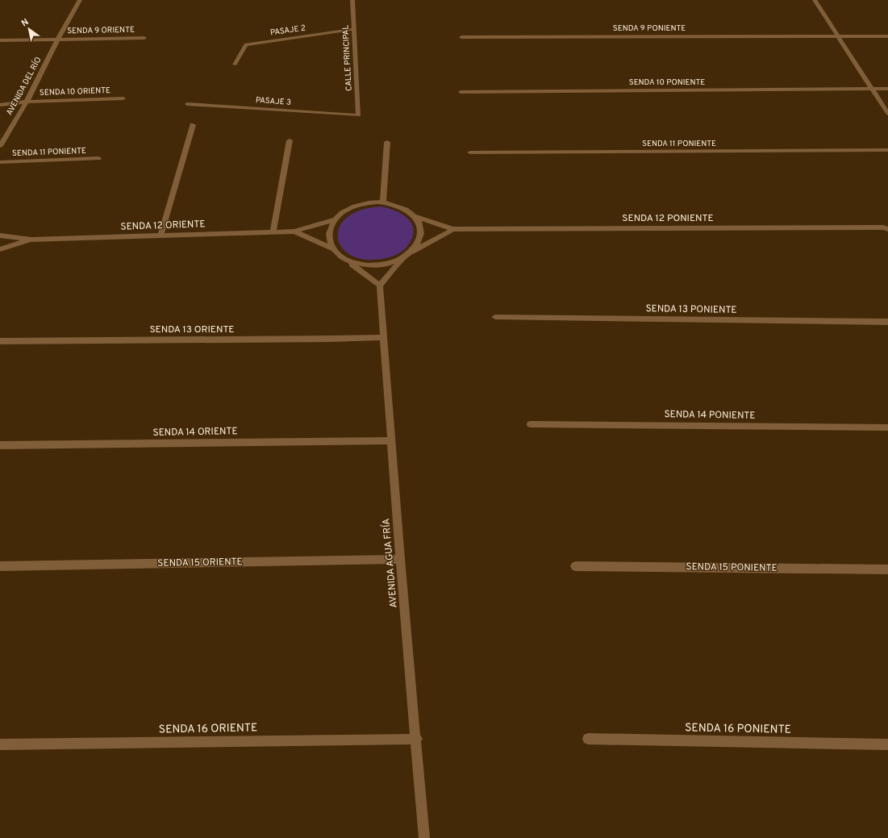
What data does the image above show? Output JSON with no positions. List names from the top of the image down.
{
  "streets": {
    "street": [
      "SENDA 9 PONIENTE",
      "SENDA 9 ORIENTE",
      "PASAJE 2",
      "CALLE PRINCIPAL",
      "SENDA 10 PONIENTE",
      "AVENIDA DEL RÍO",
      "SENDA 10 ORIENTE",
      "PASAJE 3",
      "SENDA 11 PONIENTE",
      "SENDA 12 PONIENTE",
      "SENDA 12 ORIENTE",
      "SENDA 13 PONIENTE",
      "SENDA 13 ORIENTE",
      "SENDA 14 PONIENTE",
      "SENDA 14 ORIENTE",
      "SENDA 15 ORIENTE",
      "AVENIDA AGUA FRÍA",
      "SENDA 15 PONIENTE",
      "SENDA 16 ORIENTE",
      "SENDA 16 PONIENTE"
    ]
  },
  "crossings": [
    ["SENDA 9 ORIENTE", "AVENIDA DEL RÍO"],
    ["PASAJE 2", "CALLE PRINCIPAL"],
    ["CALLE PRINCIPAL", "PASAJE 3"],
    ["AVENIDA DEL RÍO", "SENDA 10 ORIENTE"],
    ["SENDA 12 PONIENTE", "SENDA 12 ORIENTE"],
    ["SENDA 13 ORIENTE", "AVENIDA AGUA FRÍA"],
    ["SENDA 14 ORIENTE", "AVENIDA AGUA FRÍA"],
    ["SENDA 15 ORIENTE", "AVENIDA AGUA FRÍA"],
    ["AVENIDA AGUA FRÍA", "SENDA 16 ORIENTE"]
  ],
  "north": "top left"
}
